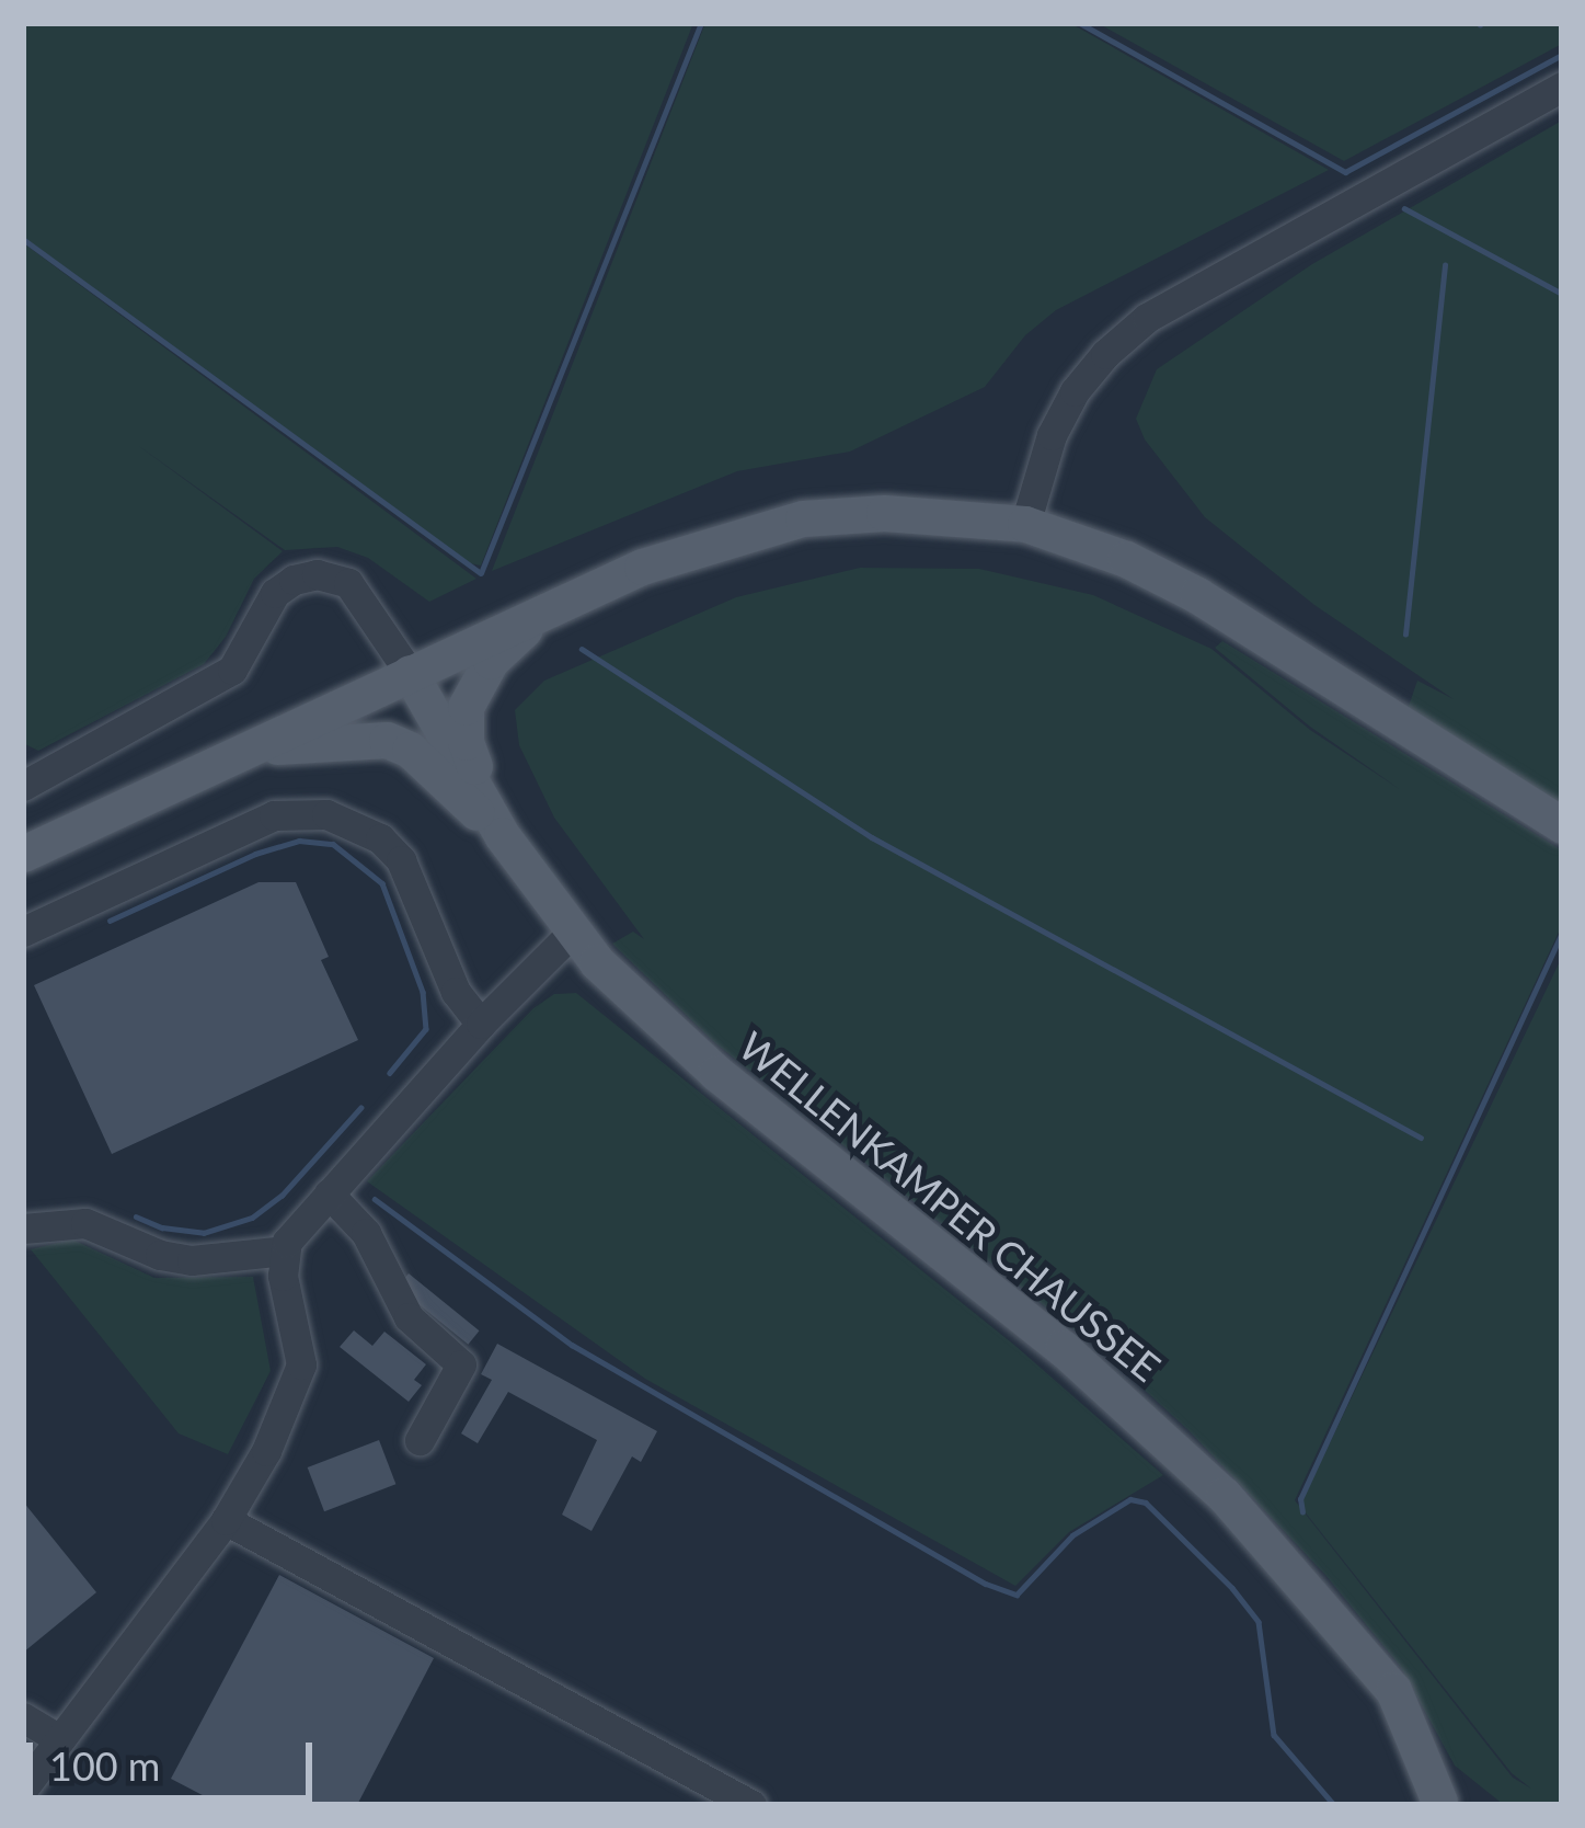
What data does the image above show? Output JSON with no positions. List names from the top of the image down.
{
  "streets": {
    "main road": ["WELLENKAMPER CHAUSSEE"]
  },
  "scale_bar": "100 m"
}
